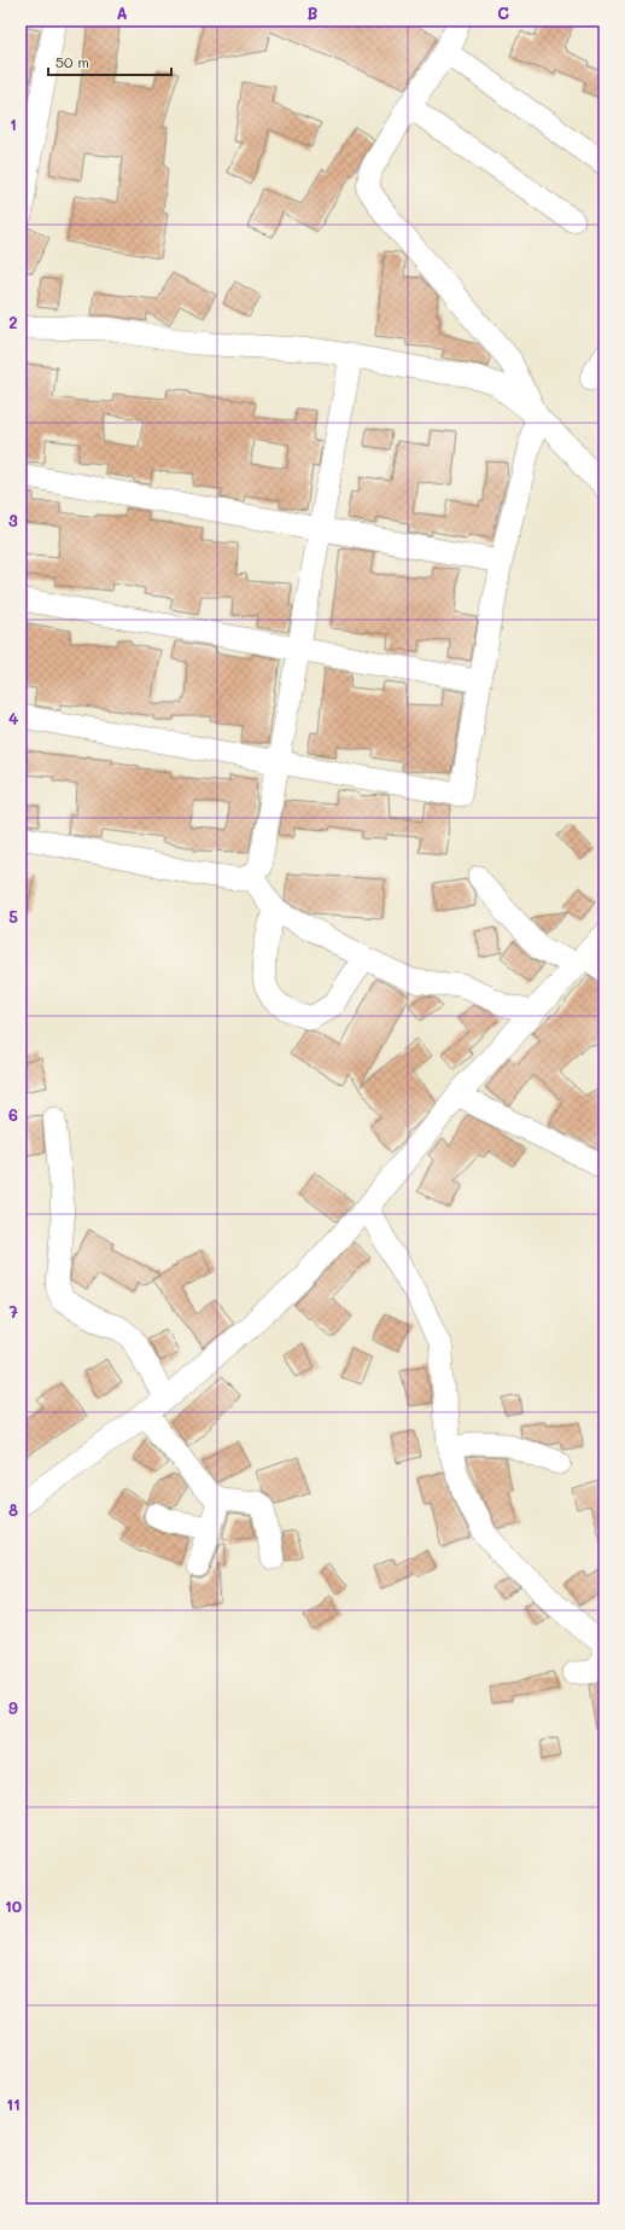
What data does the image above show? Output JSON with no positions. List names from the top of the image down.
{
  "scale_bar": "50 m",
  "grid": {
    "columns": ["A", "B", "C"],
    "rows": [
      "1",
      "2",
      "3",
      "4",
      "5",
      "6",
      "7",
      "8",
      "9",
      "10",
      "11"
    ]
  }
}
